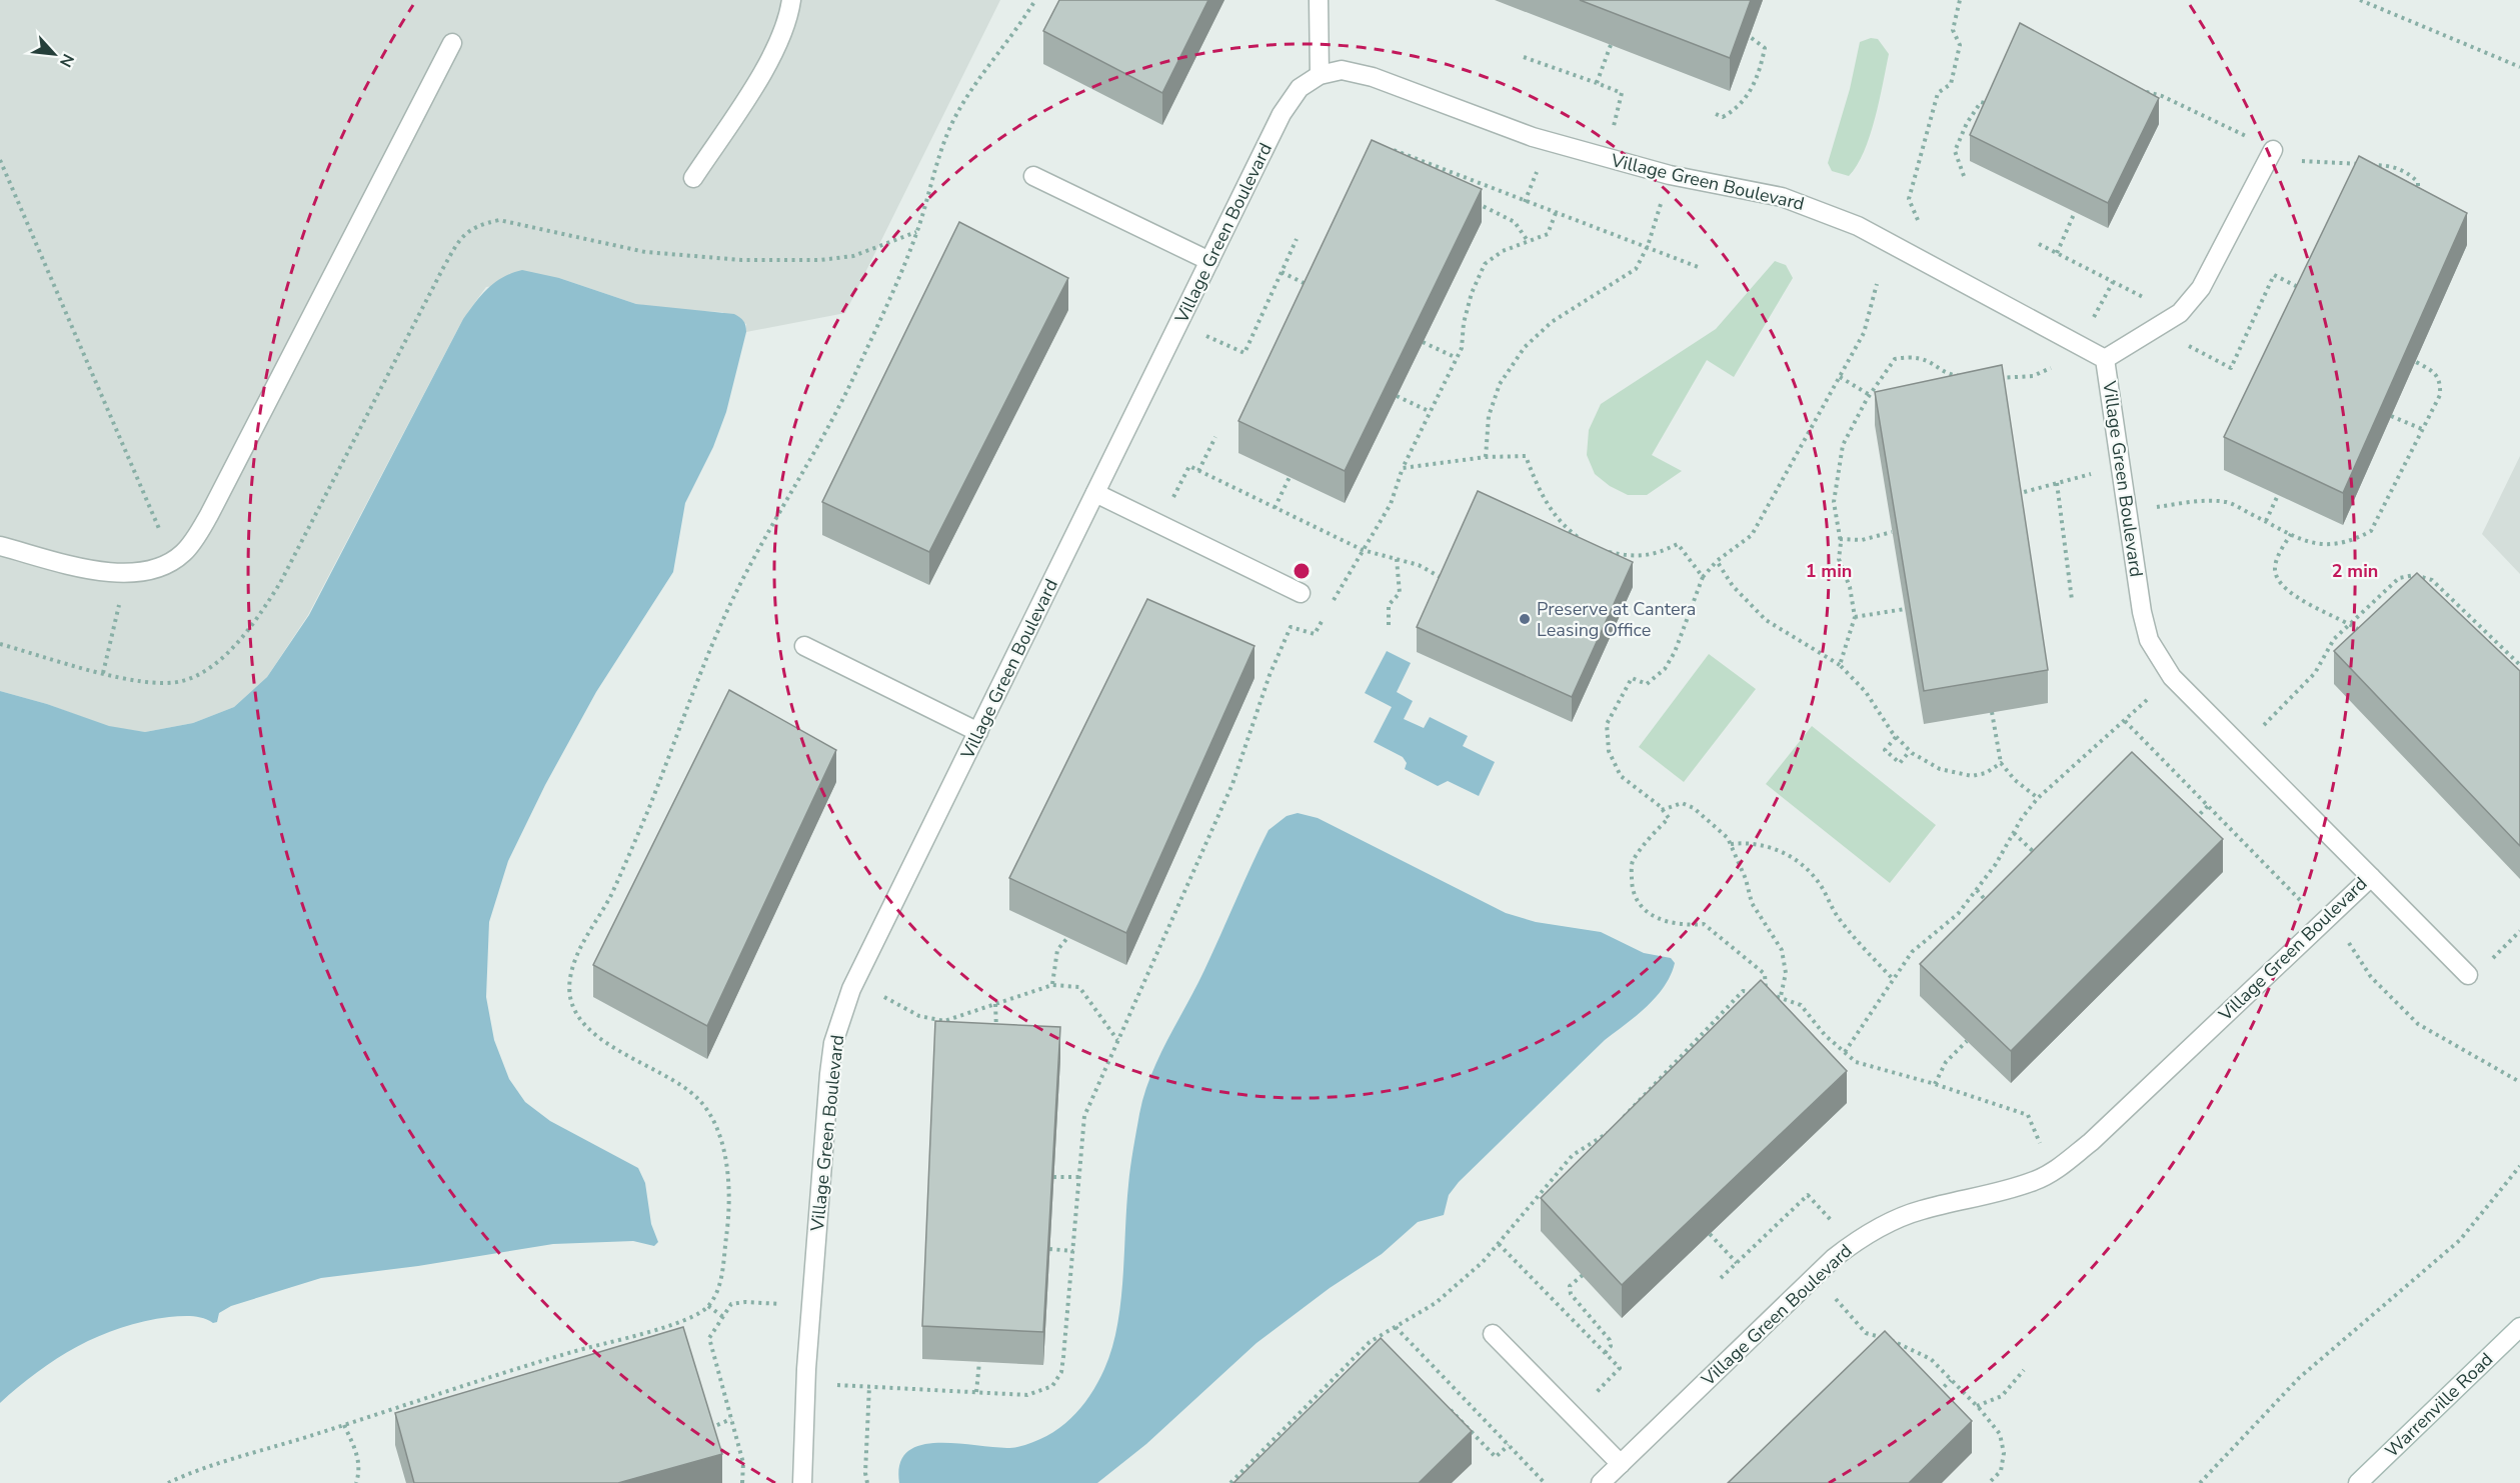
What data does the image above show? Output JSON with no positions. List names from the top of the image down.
{
  "streets": {
    "street": ["Village Green Boulevard", "Warrenville Road"]
  },
  "places": ["Preserve at Cantera Leasing Office"],
  "north": "bottom right",
  "rings": ["1 min", "2 min"]
}
